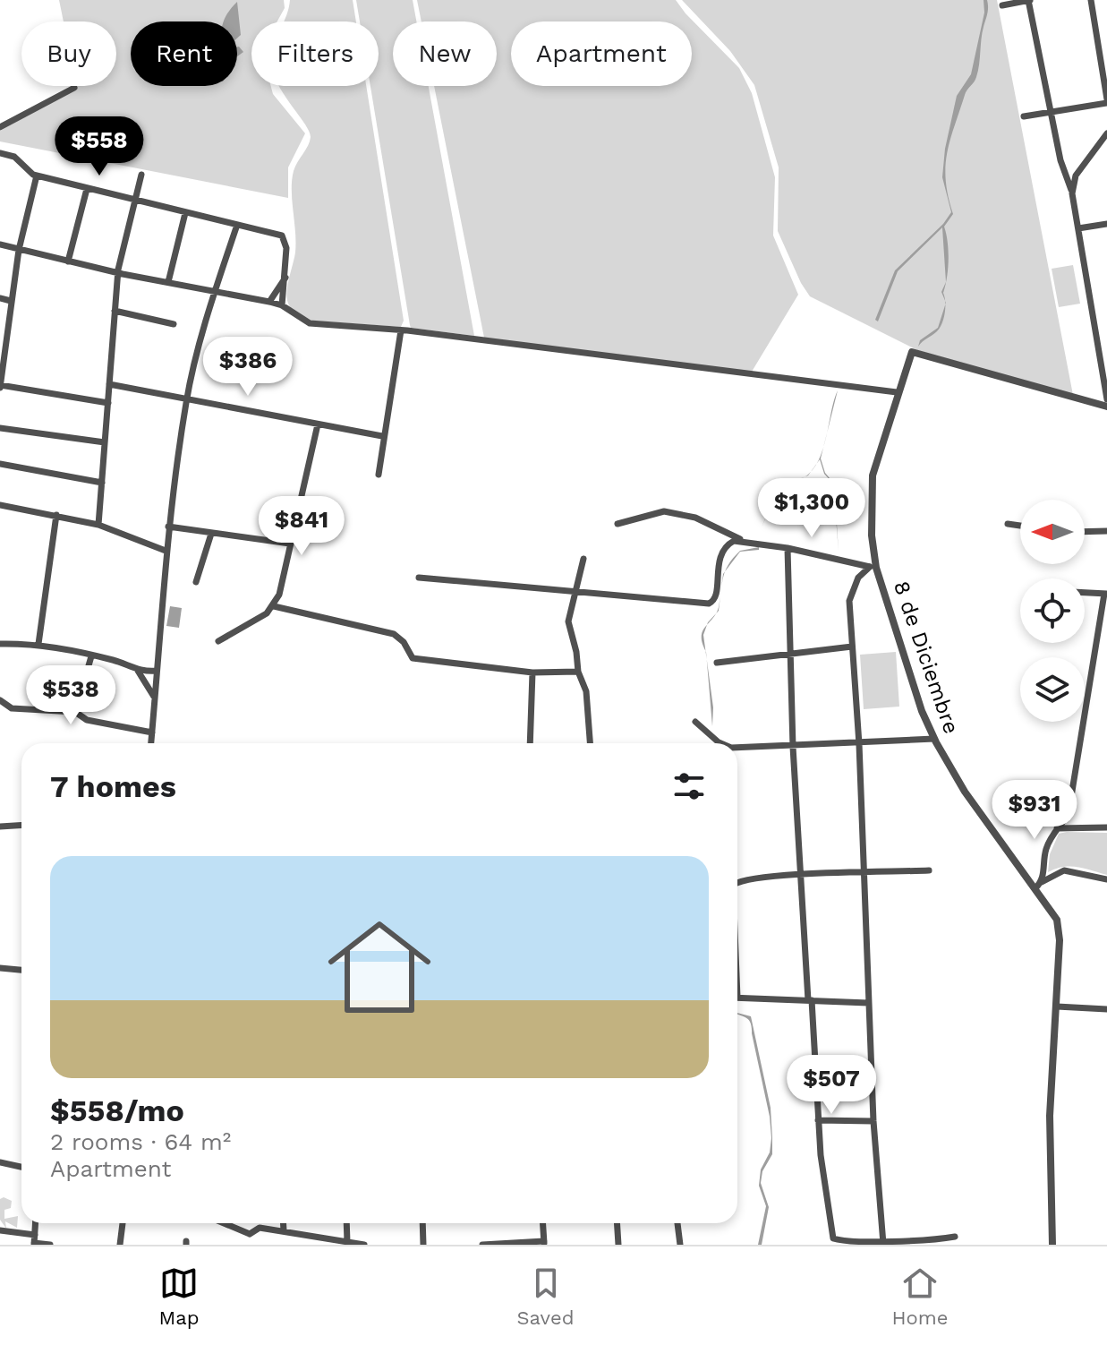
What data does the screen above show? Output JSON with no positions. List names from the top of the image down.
{
  "streets": {
    "street": ["8 de Diciembre"]
  },
  "north": "left",
  "page": {
    "chip": [
      "Buy",
      "Rent",
      "Filters",
      "New",
      "Apartment"
    ],
    "price": [
      "$558",
      "$386",
      "$1,300",
      "$841",
      "$538",
      "$931",
      "$507"
    ],
    "heading": "7 homes",
    "list": [
      {
        "name": "$558/mo",
        "note": "2 rooms · 64 m² · Apartment"
      }
    ],
    "tabs": ["Map", "Saved", "Home"]
  }
}
